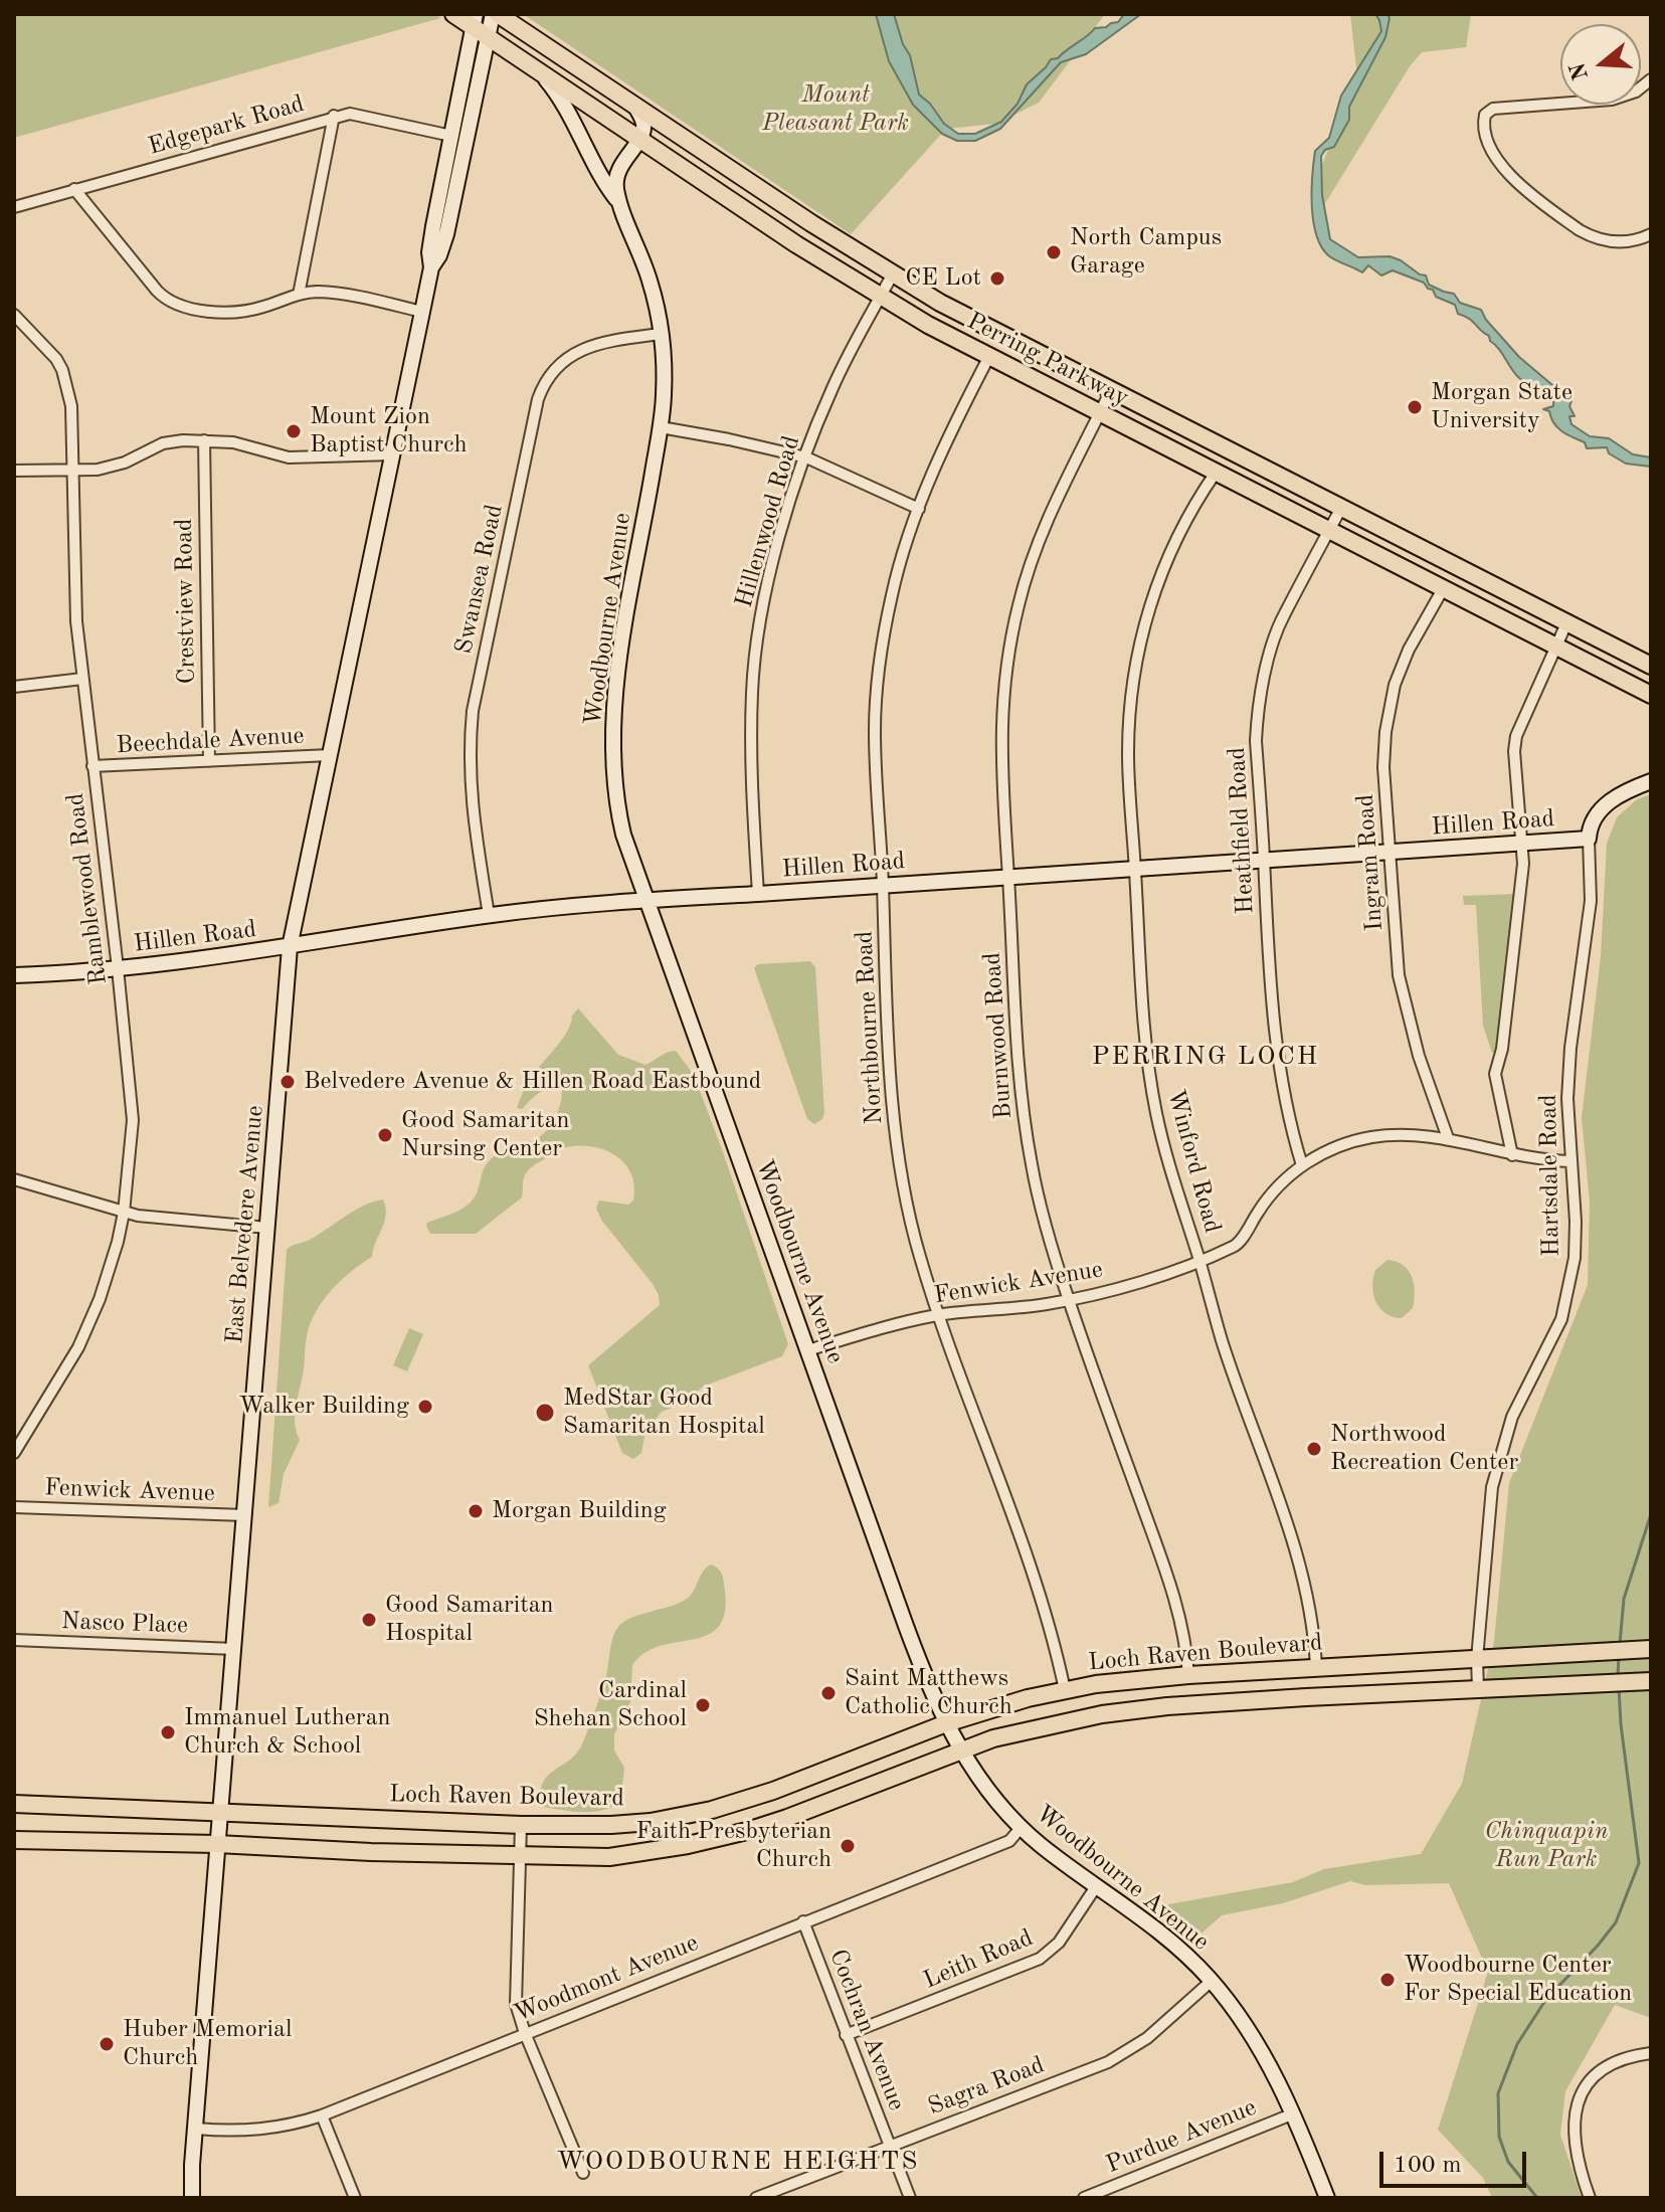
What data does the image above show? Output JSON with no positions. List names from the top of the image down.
{
  "streets": {
    "main road": ["Perring Parkway", "Loch Raven Boulevard"],
    "street": [
      "Edgepark Road",
      "Hillenwood Road",
      "Swansea Road",
      "Crestview Road",
      "Woodbourne Avenue",
      "Beechdale Avenue",
      "Hillen Road",
      "Heathfield Road",
      "Ingram Road",
      "Ramblewood Road",
      "Northbourne Road",
      "Burnwood Road",
      "Winford Road",
      "Hartsdale Road",
      "East Belvedere Avenue",
      "Fenwick Avenue",
      "Nasco Place",
      "Leith Road",
      "Woodmont Avenue",
      "Cochran Avenue",
      "Sagra Road",
      "Purdue Avenue"
    ]
  },
  "crossings": [
    ["Edgepark Road", "East Belvedere Avenue"],
    ["Perring Parkway", "Hillenwood Road"],
    ["Perring Parkway", "Woodbourne Avenue"],
    ["Perring Parkway", "Heathfield Road"],
    ["Perring Parkway", "Ingram Road"],
    ["Perring Parkway", "Northbourne Road"],
    ["Perring Parkway", "Burnwood Road"],
    ["Perring Parkway", "Winford Road"],
    ["Perring Parkway", "Hartsdale Road"],
    ["Perring Parkway", "East Belvedere Avenue"],
    ["Hillenwood Road", "Hillen Road"],
    ["Swansea Road", "Woodbourne Avenue"],
    ["Swansea Road", "Hillen Road"],
    ["Crestview Road", "Beechdale Avenue"],
    ["Woodbourne Avenue", "Hillen Road"],
    ["Woodbourne Avenue", "Fenwick Avenue"],
    ["Woodbourne Avenue", "Loch Raven Boulevard"],
    ["Woodbourne Avenue", "Leith Road"],
    ["Woodbourne Avenue", "Woodmont Avenue"],
    ["Woodbourne Avenue", "Sagra Road"],
    ["Woodbourne Avenue", "Purdue Avenue"],
    ["Beechdale Avenue", "Ramblewood Road"],
    ["Beechdale Avenue", "East Belvedere Avenue"],
    ["Hillen Road", "Heathfield Road"],
    ["Hillen Road", "Ingram Road"],
    ["Hillen Road", "Ramblewood Road"],
    ["Hillen Road", "Northbourne Road"],
    ["Hillen Road", "Burnwood Road"],
    ["Hillen Road", "Winford Road"],
    ["Hillen Road", "Hartsdale Road"],
    ["Hillen Road", "East Belvedere Avenue"],
    ["Heathfield Road", "Fenwick Avenue"],
    ["Ingram Road", "Fenwick Avenue"],
    ["Northbourne Road", "Fenwick Avenue"],
    ["Northbourne Road", "Loch Raven Boulevard"],
    ["Burnwood Road", "Fenwick Avenue"],
    ["Burnwood Road", "Loch Raven Boulevard"],
    ["Winford Road", "Fenwick Avenue"],
    ["Winford Road", "Loch Raven Boulevard"],
    ["Hartsdale Road", "Fenwick Avenue"],
    ["Hartsdale Road", "Loch Raven Boulevard"],
    ["East Belvedere Avenue", "Fenwick Avenue"],
    ["East Belvedere Avenue", "Nasco Place"],
    ["East Belvedere Avenue", "Loch Raven Boulevard"],
    ["East Belvedere Avenue", "Woodmont Avenue"],
    ["Leith Road", "Cochran Avenue"],
    ["Woodmont Avenue", "Cochran Avenue"],
    ["Cochran Avenue", "Sagra Road"]
  ],
  "districts": ["PERRING LOCH", "WOODBOURNE HEIGHTS"],
  "parks": ["Mount Pleasant Park", "Chinquapin Run Park"],
  "places": [
    "North Campus Garage",
    "CE Lot",
    "Morgan State University",
    "Mount Zion Baptist Church",
    "Belvedere Avenue & Hillen Road Eastbound",
    "Good Samaritan Nursing Center",
    "Walker Building",
    "MedStar Good Samaritan Hospital",
    "Northwood Recreation Center",
    "Morgan Building",
    "Good Samaritan Hospital",
    "Saint Matthews Catholic Church",
    "Cardinal Shehan School",
    "Immanuel Lutheran Church & School",
    "Faith Presbyterian Church",
    "Woodbourne Center For Special Education",
    "Huber Memorial Church"
  ],
  "scale_bar": "100 m",
  "north": "left"
}
